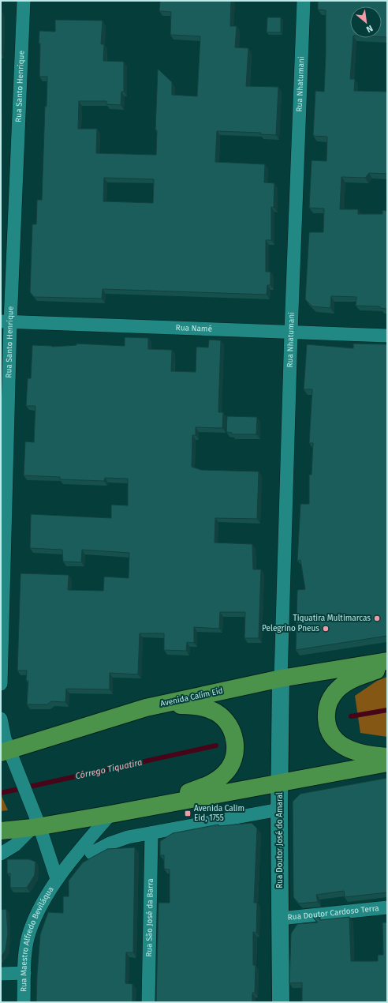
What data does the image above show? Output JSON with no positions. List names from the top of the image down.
{
  "streets": {
    "main road": ["Avenida Calim Eid"],
    "street": [
      "Rua Nhatumani",
      "Rua Santo Henrique",
      "Rua Namé",
      "Rua Doutor José do Amaral",
      "Rua Doutor Cardoso Terra",
      "Rua São José da Barra",
      "Rua Maestro Alfredo Beviláqua"
    ]
  },
  "crossings": [
    ["Rua Nhatumani", "Rua Namé"],
    ["Rua Nhatumani", "Avenida Calim Eid"],
    ["Rua Nhatumani", "Rua Doutor José do Amaral"],
    ["Rua Santo Henrique", "Rua Namé"],
    ["Avenida Calim Eid", "Rua Doutor José do Amaral"],
    ["Rua Doutor José do Amaral", "Rua Doutor Cardoso Terra"]
  ],
  "water": ["Córrego Tiquatira"],
  "places": {
    "other": ["Tiquatira Multimarcas", "Pelegrino Pneus"],
    "transit": ["Avenida Calim Eid, 1755"]
  },
  "north": "bottom right"
}
